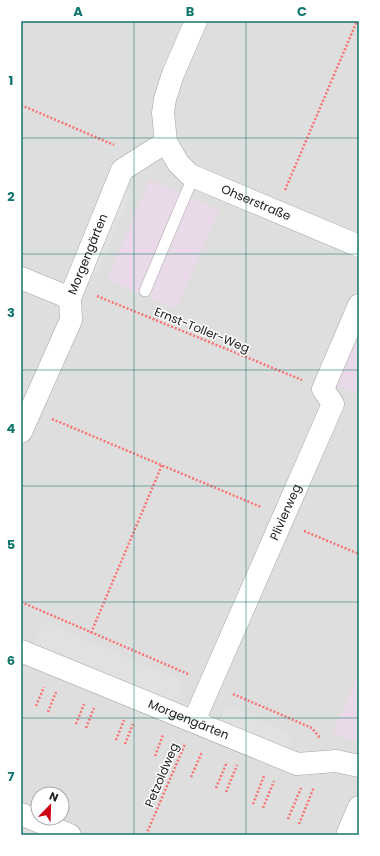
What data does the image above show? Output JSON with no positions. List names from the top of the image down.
{
  "streets": {
    "street": ["Ohserstraße", "Morgengärten", "Plivierweg"],
    "path": ["Ernst-Toller-Weg", "Petzoldweg"]
  },
  "crossings": [
    ["Ohserstraße", "Morgengärten"],
    ["Morgengärten", "Ernst-Toller-Weg"],
    ["Morgengärten", "Plivierweg"],
    ["Morgengärten", "Petzoldweg"],
    ["Ernst-Toller-Weg", "Plivierweg"],
    ["Plivierweg", "Petzoldweg"]
  ],
  "north": "top right",
  "grid": {
    "columns": ["A", "B", "C"],
    "rows": [
      "1",
      "2",
      "3",
      "4",
      "5",
      "6",
      "7"
    ]
  }
}
